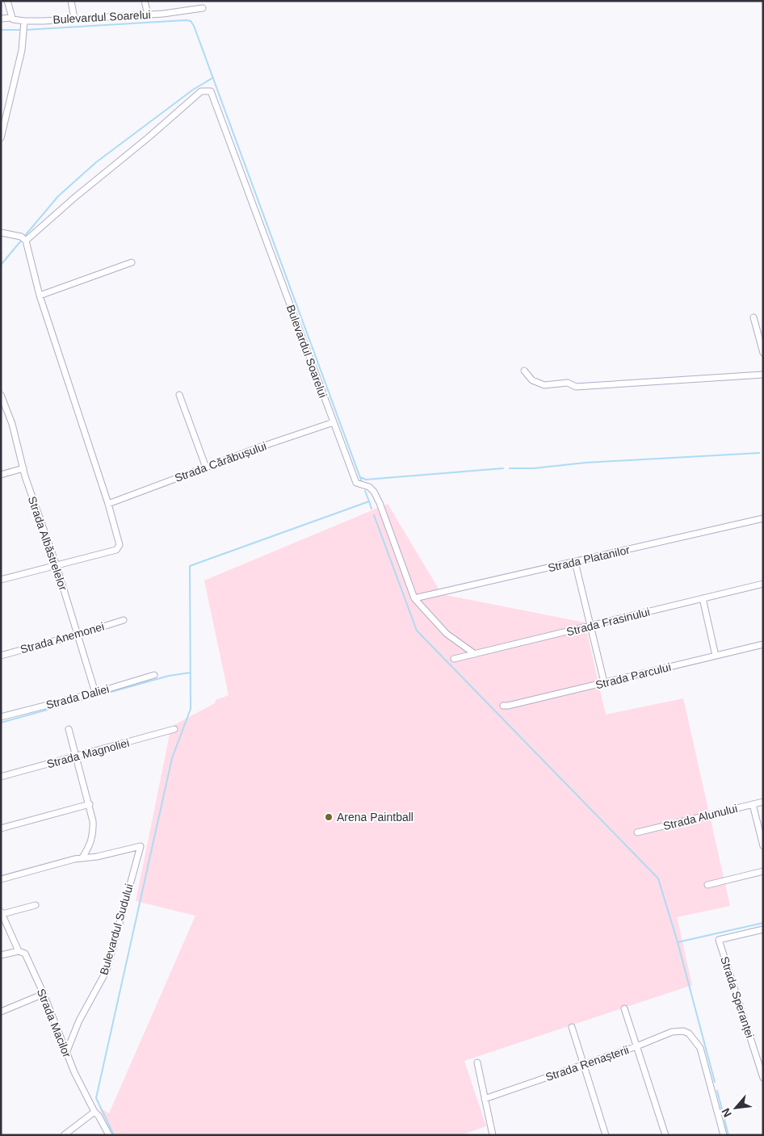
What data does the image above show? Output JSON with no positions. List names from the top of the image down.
{
  "streets": {
    "street": [
      "Bulevardul Soarelui",
      "Strada Cărăbușului",
      "Strada Albăstrelelor",
      "Strada Platanilor",
      "Strada Frasinului",
      "Strada Anemonei",
      "Strada Parcului",
      "Strada Daliei",
      "Strada Magnoliei",
      "Strada Alunului",
      "Bulevardul Sudului",
      "Strada Speranței",
      "Strada Macilor",
      "Strada Renașterii"
    ]
  },
  "crossings": [
    ["Bulevardul Soarelui", "Strada Cărăbușului"],
    ["Bulevardul Soarelui", "Strada Platanilor"],
    ["Strada Albăstrelelor", "Strada Anemonei"],
    ["Strada Albăstrelelor", "Strada Daliei"],
    ["Bulevardul Sudului", "Strada Macilor"]
  ],
  "places": ["Arena Paintball"],
  "north": "bottom left"
}
